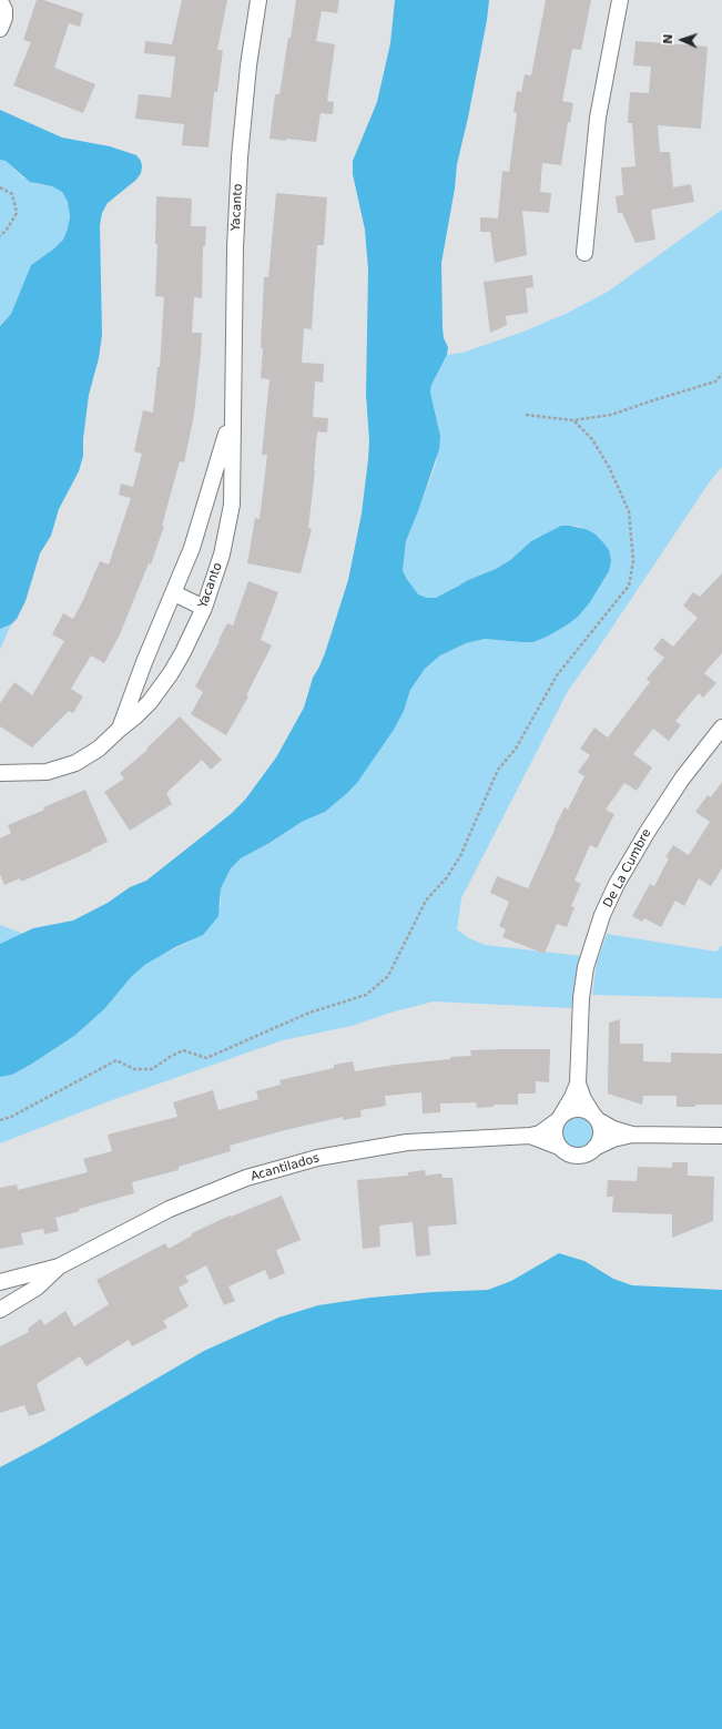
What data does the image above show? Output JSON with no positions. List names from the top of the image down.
{
  "streets": {
    "street": ["Yacanto", "De La Cumbre", "Acantilados"]
  },
  "north": "left"
}
